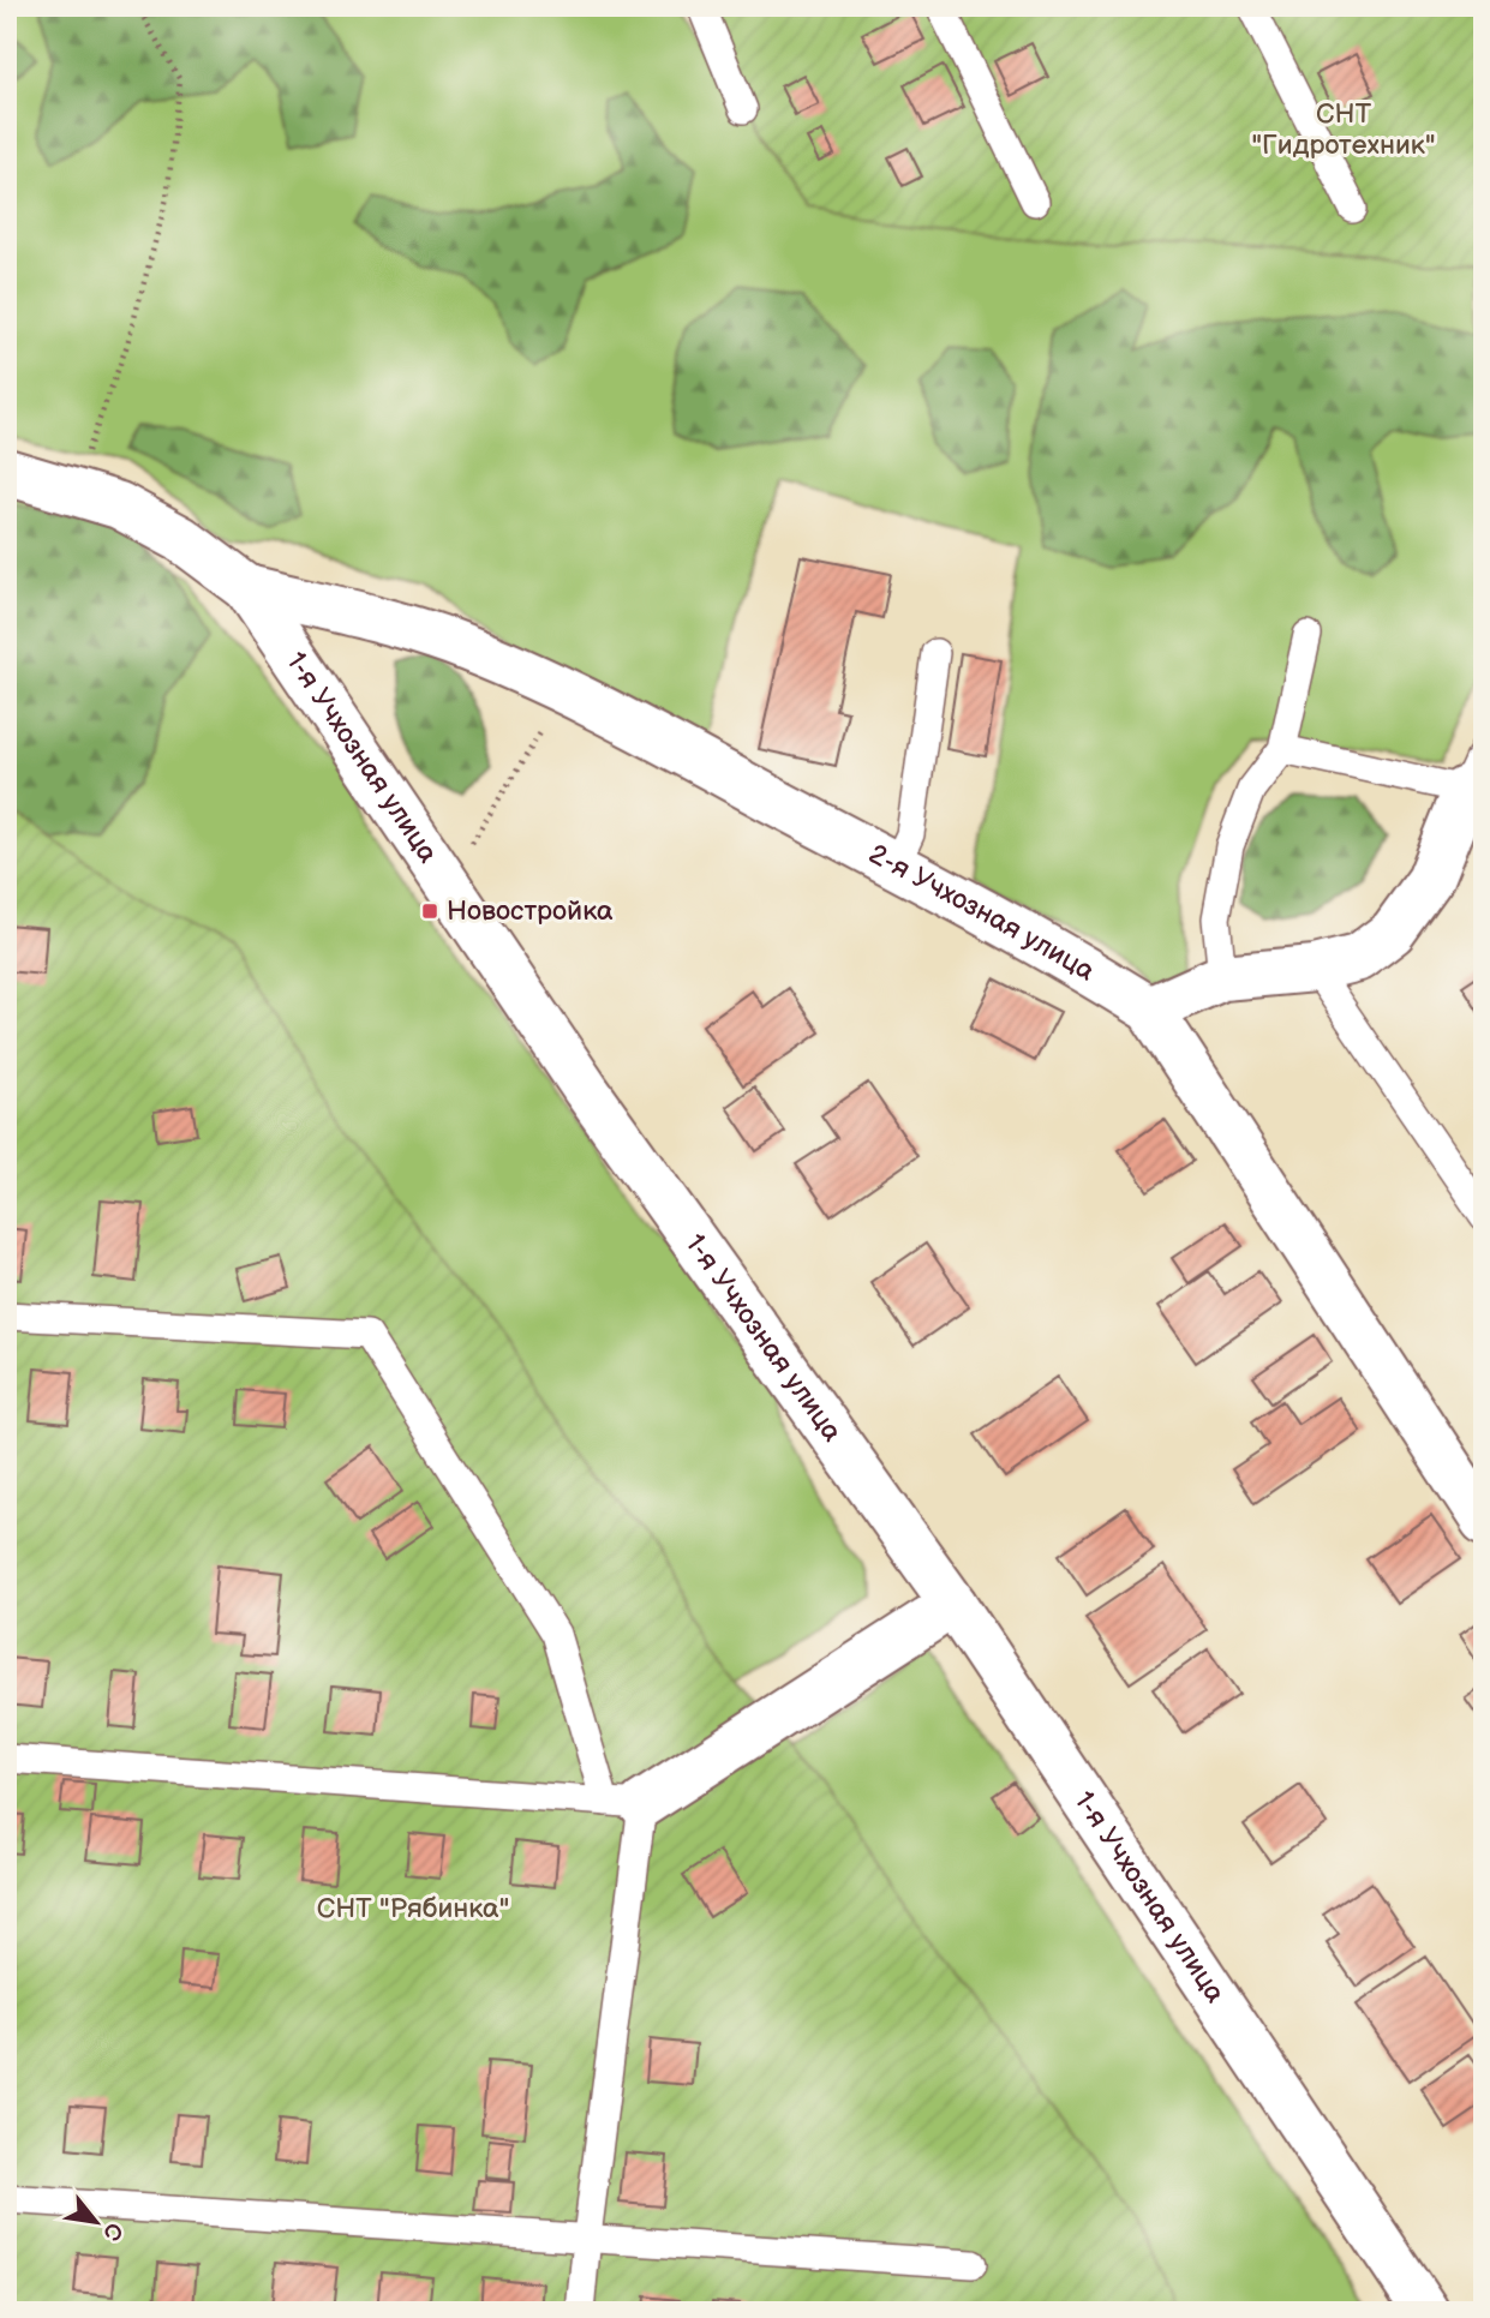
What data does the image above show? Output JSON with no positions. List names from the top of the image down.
{
  "streets": {
    "street": ["1-я Учхозная улица", "2-я Учхозная улица"]
  },
  "crossings": [
    ["1-я Учхозная улица", "2-я Учхозная улица"]
  ],
  "parks": ["СНТ \"Гидротехник\"", "СНТ \"Рябинка\""],
  "places": {
    "transit": ["Новостройка"]
  },
  "north": "bottom right"
}
